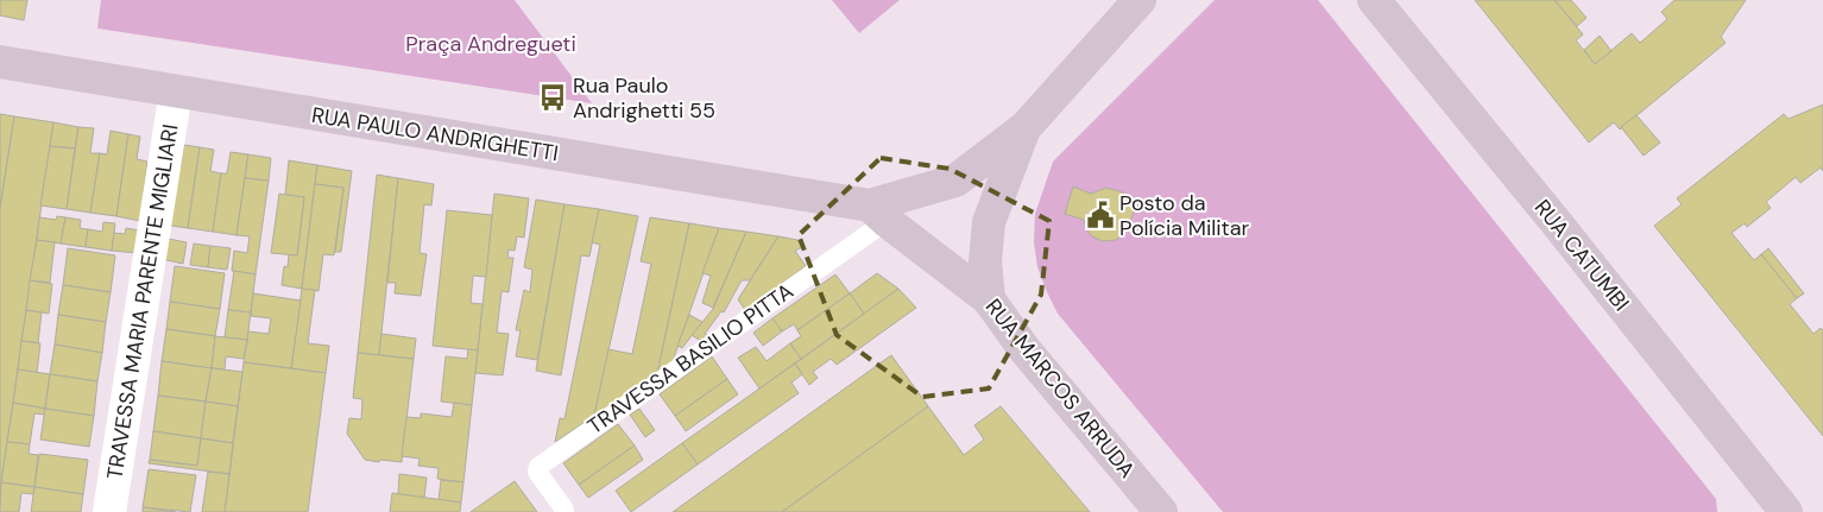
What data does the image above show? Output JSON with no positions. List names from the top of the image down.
{
  "streets": {
    "main road": ["RUA PAULO ANDRIGHETTI", "RUA CATUMBI", "RUA MARCOS ARRUDA"],
    "street": ["TRAVESSA MARIA PARENTE MIGLIARI"],
    "lane": ["TRAVESSA BASILIO PITTA"]
  },
  "crossings": [
    ["RUA PAULO ANDRIGHETTI", "TRAVESSA MARIA PARENTE MIGLIARI"],
    ["RUA PAULO ANDRIGHETTI", "TRAVESSA BASILIO PITTA"],
    ["RUA PAULO ANDRIGHETTI", "RUA MARCOS ARRUDA"],
    ["TRAVESSA BASILIO PITTA", "RUA MARCOS ARRUDA"]
  ],
  "parks": ["Praça Andregueti"],
  "places": {
    "bus stop": ["Rua Paulo Andrighetti 55"],
    "public building": ["Posto da Polícia Militar"]
  }
}
